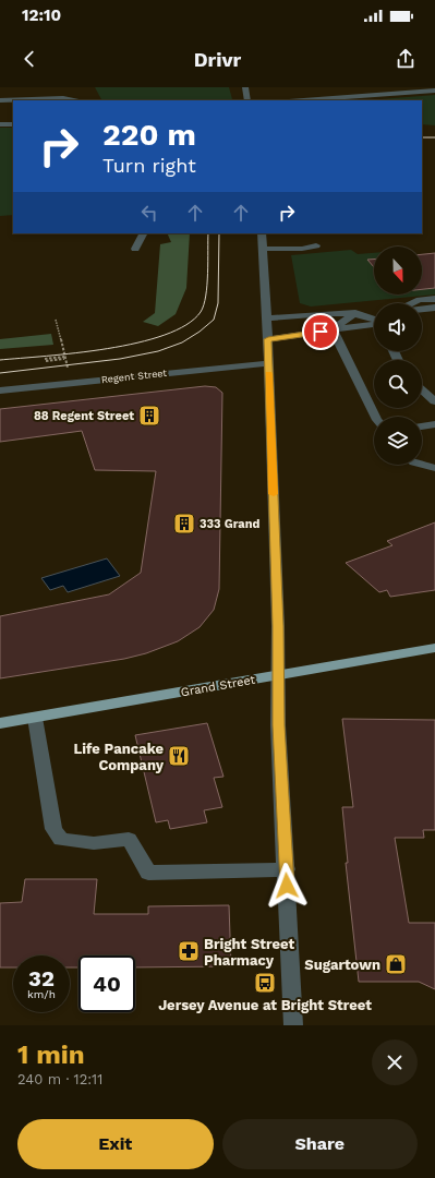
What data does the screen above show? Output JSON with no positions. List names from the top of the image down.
{
  "streets": {
    "main road": ["Grand Street"],
    "street": ["Regent Street"]
  },
  "places": {
    "building": ["88 Regent Street", "333 Grand"],
    "restaurant": ["Life Pancake Company"],
    "pharmacy": ["Bright Street Pharmacy"],
    "shop": ["Sugartown"],
    "bus stop": ["Jersey Avenue at Bright Street"]
  },
  "north": "bottom",
  "page": {
    "status": "12:10",
    "header": "Drivr",
    "turn": ["220 m", "Turn right"],
    "speed": "32 km/h",
    "limit": "40",
    "heading": ["1 min", "240 m · 12:11"],
    "buttons": ["Exit", "Share"]
  }
}
